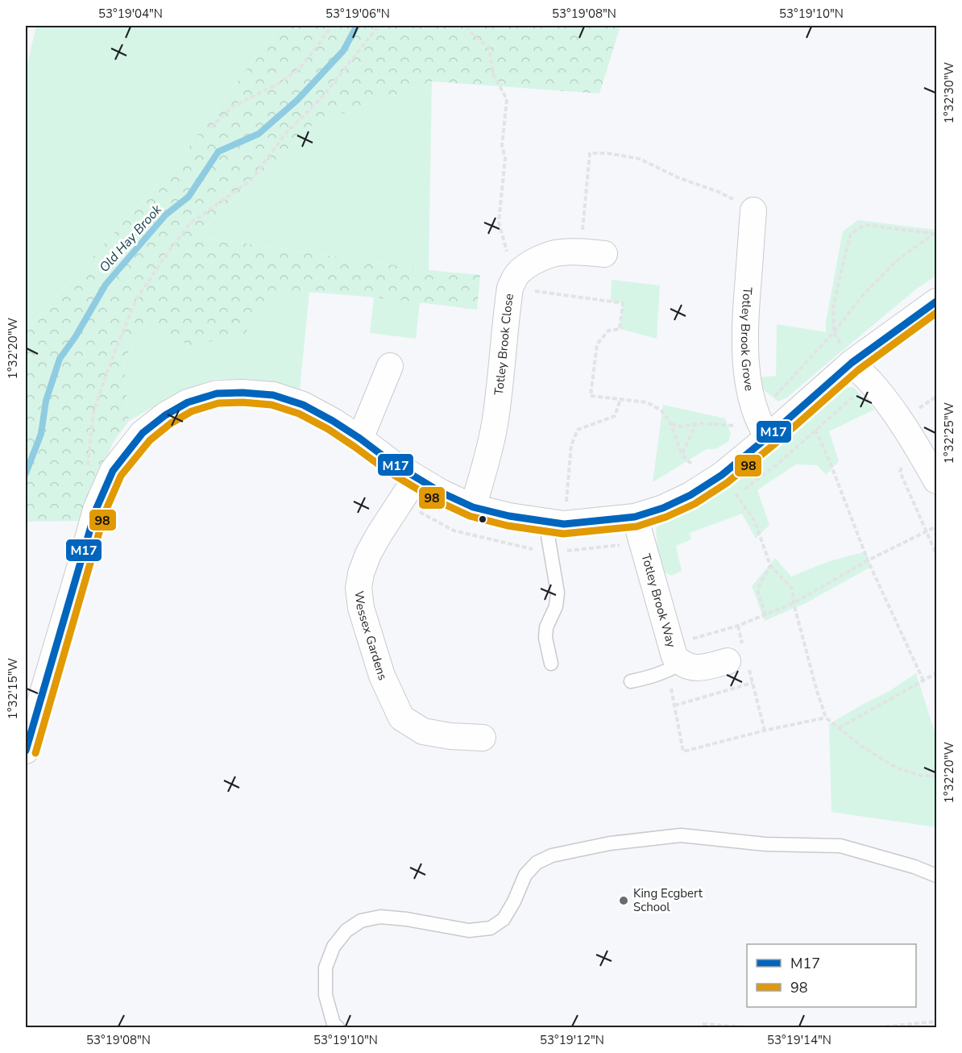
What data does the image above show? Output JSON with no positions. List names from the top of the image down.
{
  "streets": {
    "street": [
      "Totley Brook Grove",
      "Totley Brook Close",
      "Totley Brook Way",
      "Wessex Gardens"
    ]
  },
  "water": ["Old Hay Brook"],
  "places": ["King Ecgbert School"],
  "lines": ["transit line M17", "transit line 98"],
  "legend": ["M17", "98"],
  "coordinates": [
    "53°19'04\"N",
    "53°19'06\"N",
    "53°19'08\"N",
    "53°19'10\"N",
    "1°32'30\"W",
    "1°32'20\"W",
    "1°32'25\"W",
    "1°32'15\"W",
    "53°19'12\"N",
    "53°19'14\"N"
  ]
}
